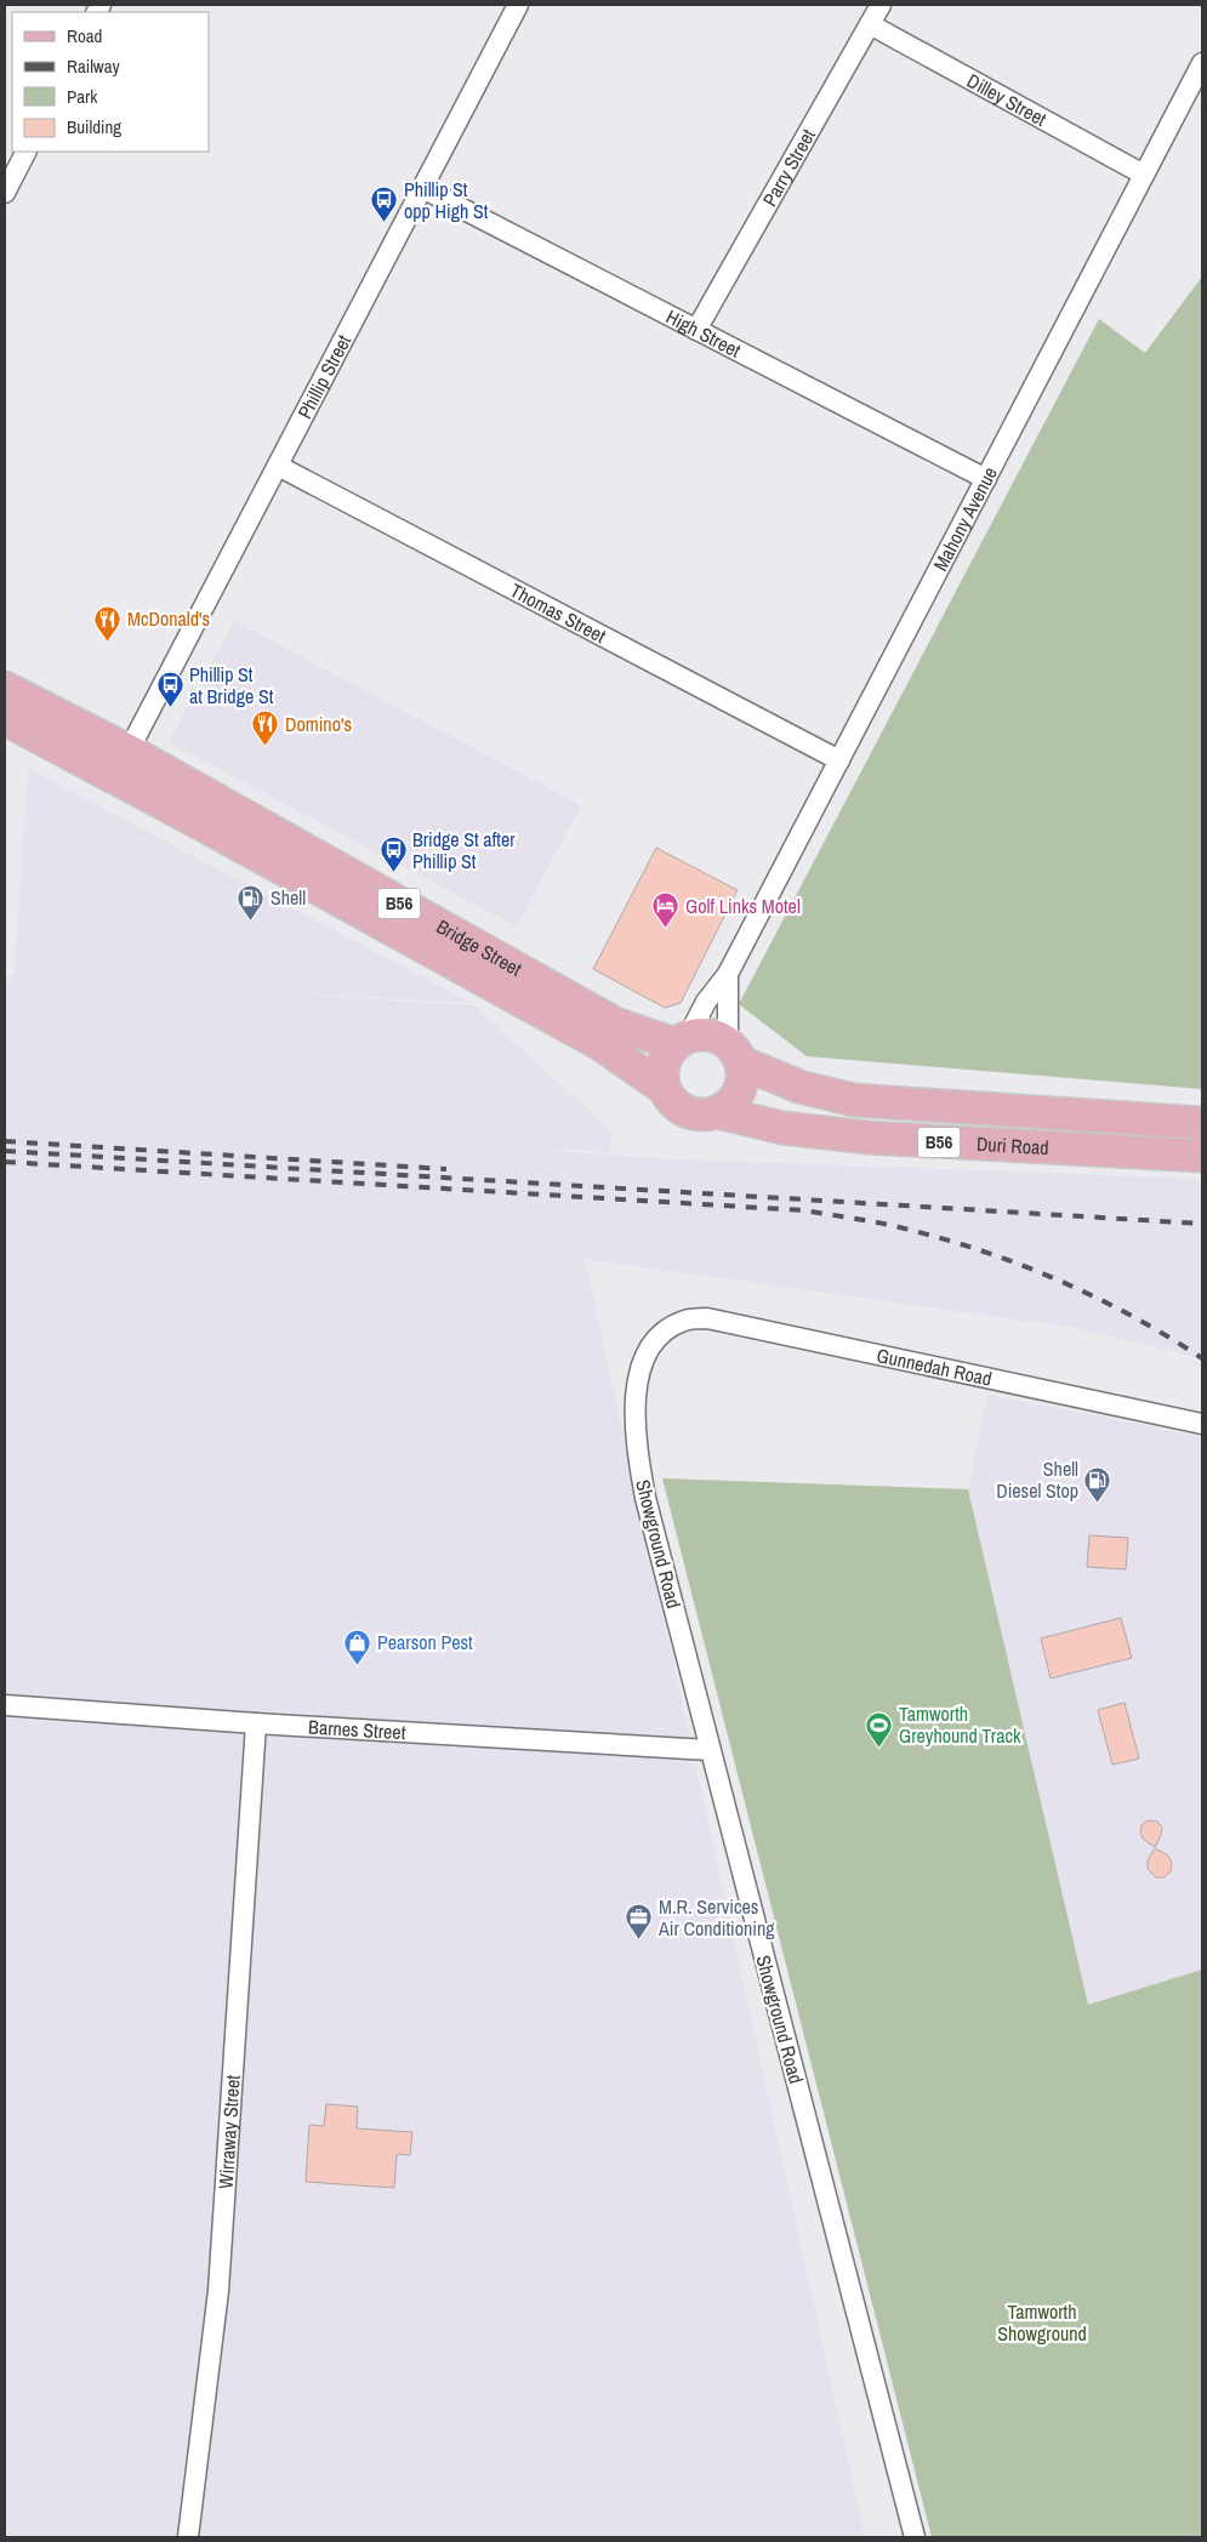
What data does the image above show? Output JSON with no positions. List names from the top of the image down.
{
  "streets": {
    "main road": ["B56", "Bridge Street", "Duri Road"],
    "street": [
      "Dilley Street",
      "Parry Street",
      "High Street",
      "Phillip Street",
      "Mahony Avenue",
      "Thomas Street",
      "Gunnedah Road",
      "Showground Road",
      "Barnes Street",
      "Wirraway Street"
    ]
  },
  "crossings": [
    ["Dilley Street", "Parry Street"],
    ["Dilley Street", "Mahony Avenue"],
    ["Parry Street", "High Street"],
    ["High Street", "Phillip Street"],
    ["High Street", "Mahony Avenue"],
    ["Phillip Street", "Thomas Street"],
    ["Phillip Street", "Bridge Street"],
    ["Mahony Avenue", "Thomas Street"],
    ["Mahony Avenue", "B56"],
    ["Mahony Avenue", "Bridge Street"],
    ["Mahony Avenue", "Duri Road"],
    ["B56", "Bridge Street"],
    ["B56", "Duri Road"],
    ["Bridge Street", "Duri Road"],
    ["Gunnedah Road", "Showground Road"],
    ["Showground Road", "Barnes Street"],
    ["Barnes Street", "Wirraway Street"]
  ],
  "parks": ["Tamworth Showground"],
  "places": {
    "bus stop": ["Phillip St opp High St", "Phillip St at Bridge St", "Bridge St after Phillip St"],
    "restaurant": ["McDonald's", "Domino's"],
    "fuel station": ["Shell", "Shell Diesel Stop"],
    "hotel": ["Golf Links Motel"],
    "shop": ["Pearson Pest"],
    "sports": ["Tamworth Greyhound Track"],
    "office": ["M.R. Services Air Conditioning"]
  },
  "legend": [
    "Road",
    "Railway",
    "Park",
    "Building"
  ]
}
